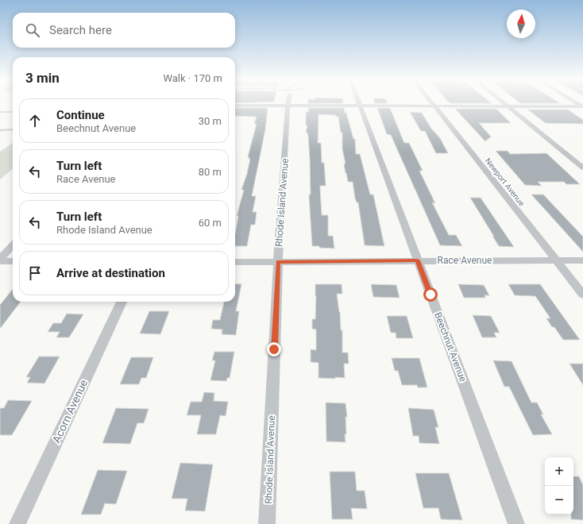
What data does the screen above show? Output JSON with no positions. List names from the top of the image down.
{
  "streets": {
    "street": [
      "Newport Avenue",
      "Rhode Island Avenue",
      "Race Avenue",
      "Beechnut Avenue",
      "Acorn Avenue"
    ]
  },
  "crossings": [
    ["Newport Avenue", "Race Avenue"],
    ["Rhode Island Avenue", "Race Avenue"],
    ["Race Avenue", "Beechnut Avenue"]
  ],
  "north": "top",
  "page": {
    "search": "Search here",
    "heading": ["3 min", "Walk · 170 m"],
    "list": [
      ["Continue", "Beechnut Avenue", "30 m"],
      ["Turn left", "Race Avenue", "80 m"],
      ["Turn left", "Rhode Island Avenue", "60 m"],
      "Arrive at destination"
    ],
    "map_buttons": ["+", "−"]
  }
}
